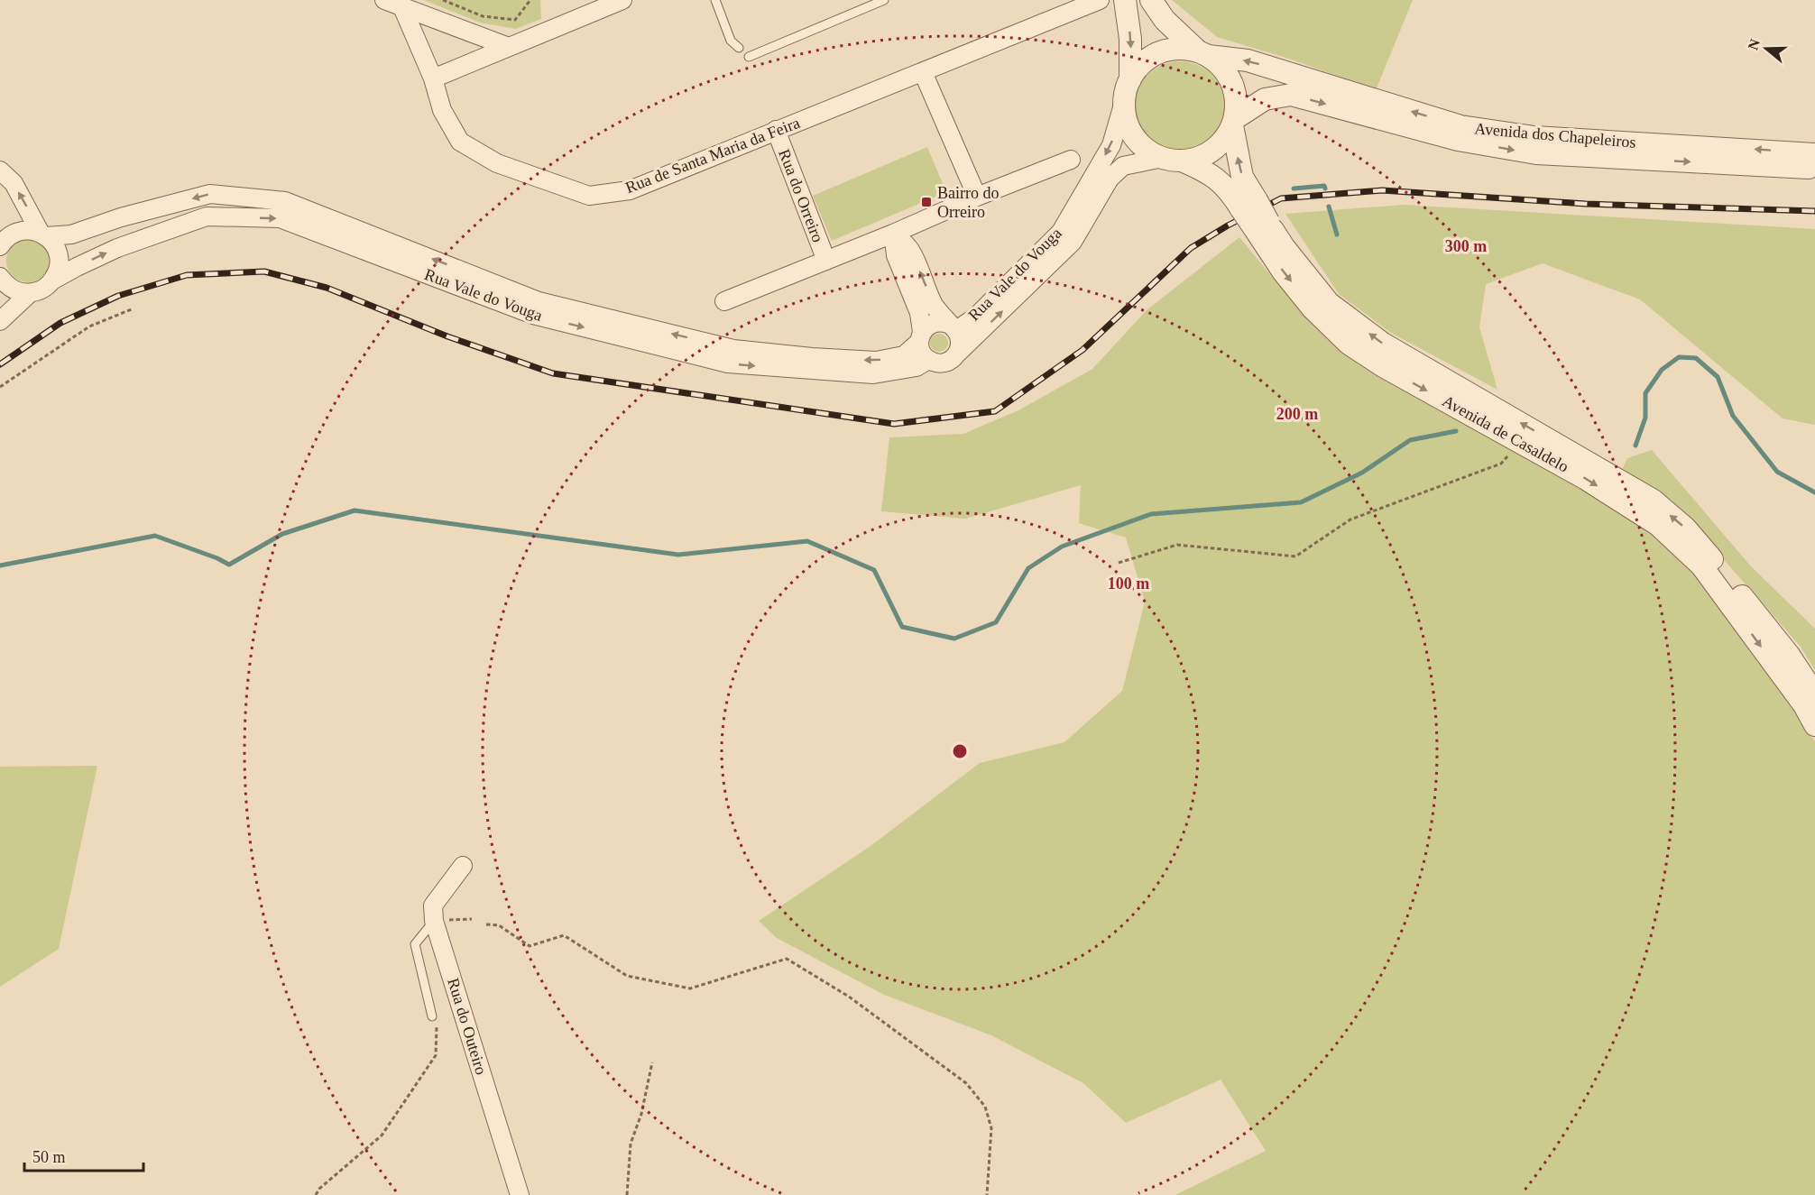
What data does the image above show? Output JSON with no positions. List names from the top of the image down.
{
  "streets": {
    "street": [
      "Avenida dos Chapeleiros",
      "Rua de Santa Maria da Feira",
      "Rua do Orreiro",
      "Rua Vale do Vouga",
      "Avenida de Casaldelo",
      "Rua do Outeiro"
    ]
  },
  "crossings": [
    ["Avenida dos Chapeleiros", "Rua Vale do Vouga"],
    ["Avenida dos Chapeleiros", "Avenida de Casaldelo"],
    ["Rua de Santa Maria da Feira", "Rua do Orreiro"],
    ["Rua Vale do Vouga", "Avenida de Casaldelo"]
  ],
  "places": {
    "transit": ["Bairro do Orreiro"]
  },
  "scale_bar": "50 m",
  "north": "left",
  "rings": ["300 m", "200 m", "100 m"]
}
